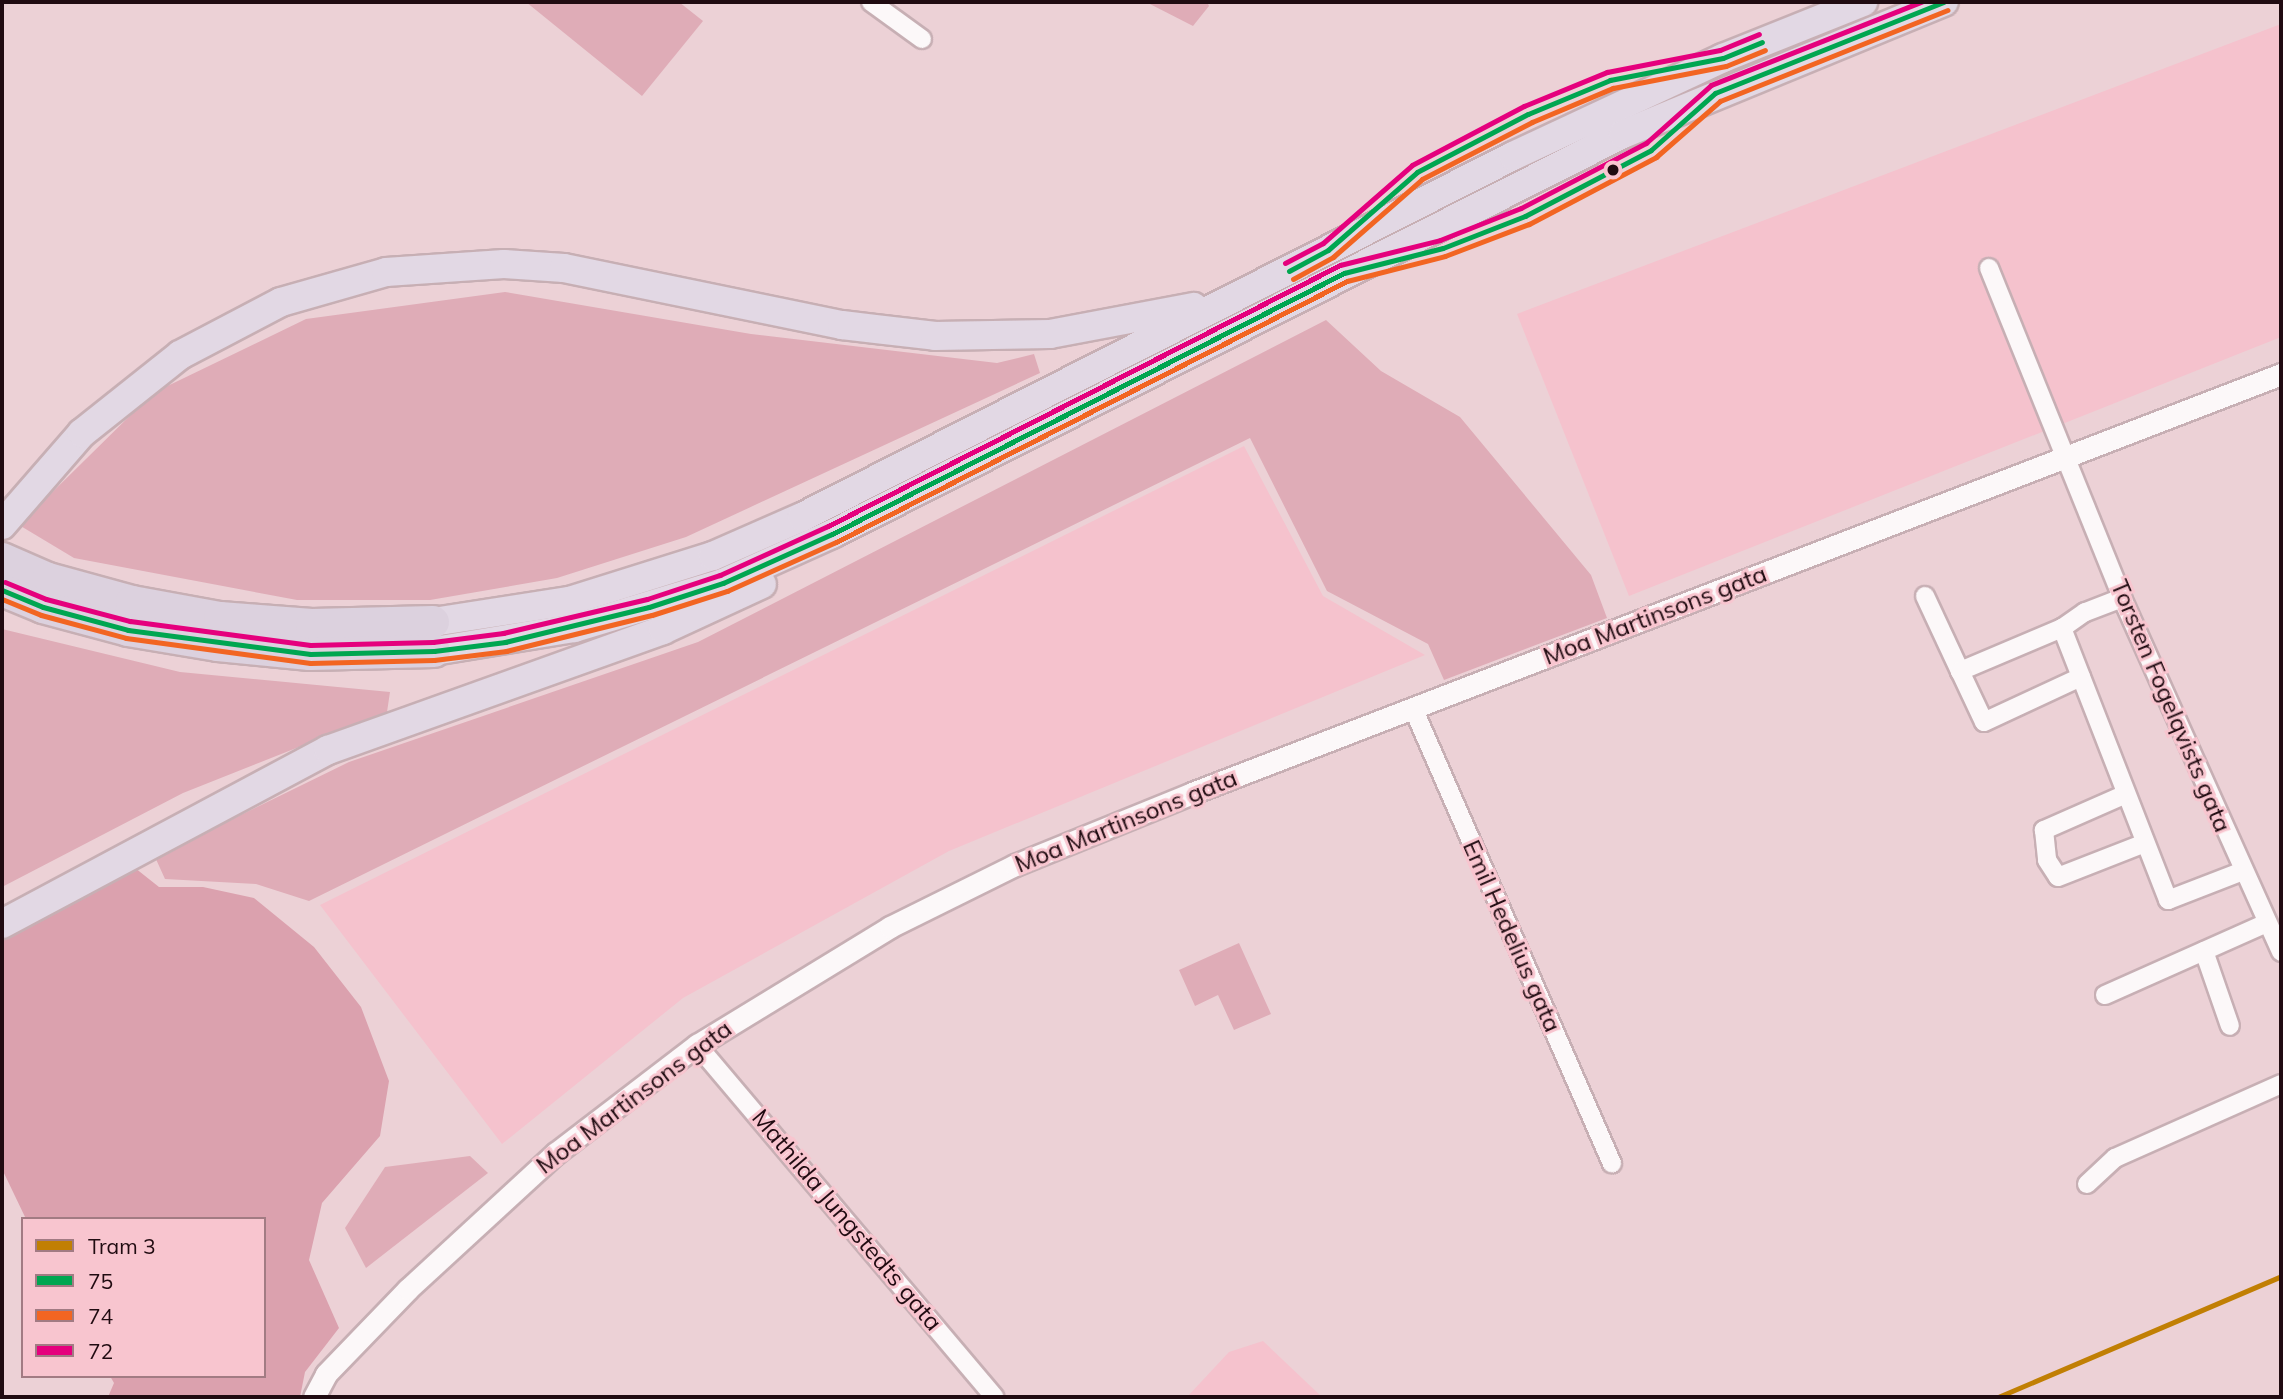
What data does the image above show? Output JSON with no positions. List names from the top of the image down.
{
  "streets": {
    "street": [
      "Moa Martinsons gata",
      "Torsten Fogelqvists gata",
      "Emil Hedelius gata",
      "Mathilda Jungstedts gata"
    ]
  },
  "crossings": [
    ["Moa Martinsons gata", "Torsten Fogelqvists gata"],
    ["Moa Martinsons gata", "Emil Hedelius gata"],
    ["Moa Martinsons gata", "Mathilda Jungstedts gata"]
  ],
  "lines": [
    "transit line 75",
    "transit line 72",
    "transit line 74",
    "tram line 3"
  ],
  "legend": [
    "Tram 3",
    "75",
    "74",
    "72"
  ]
}
